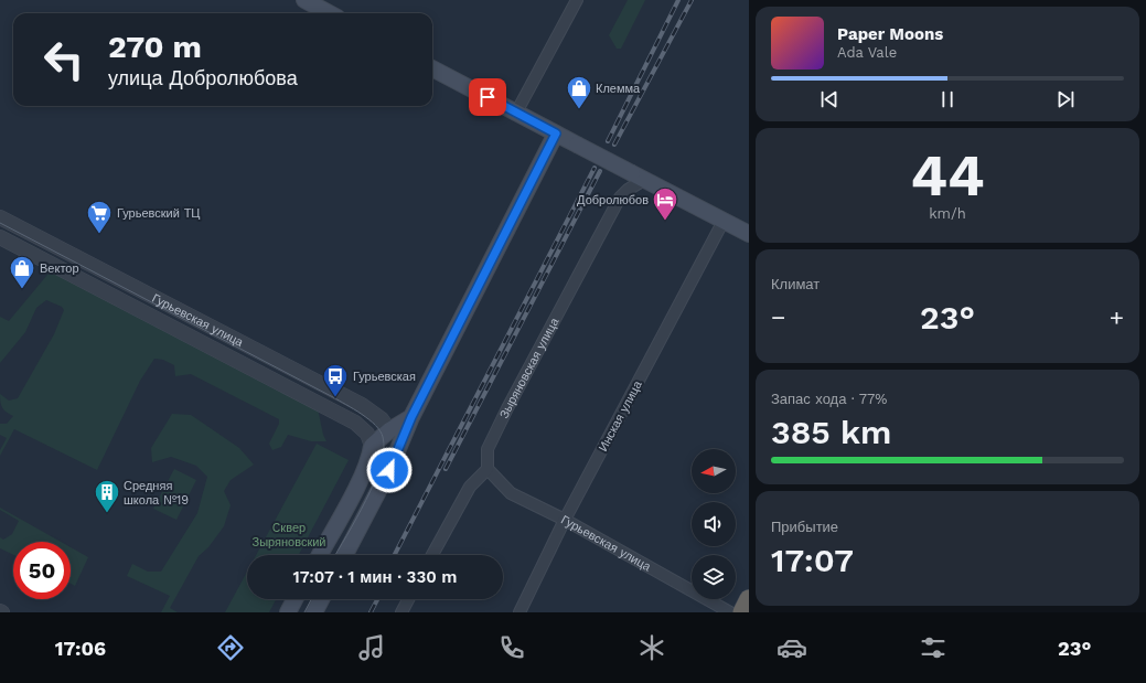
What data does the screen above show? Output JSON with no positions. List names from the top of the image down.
{
  "streets": {
    "street": ["Гурьевская улица", "Зыряновская улица", "Инская улица"]
  },
  "crossings": [
    ["Гурьевская улица", "Зыряновская улица"],
    ["Гурьевская улица", "Инская улица"]
  ],
  "parks": ["Cквер Зыряновский"],
  "places": {
    "shop": ["Клемма", "Вектор"],
    "hotel": ["Добролюбов"],
    "supermarket": ["Гурьевский ТЦ"],
    "bus stop": ["Гурьевская"],
    "building": ["Средняя школа №19"]
  },
  "north": "left",
  "page": {
    "turn": ["270 m", "улица Добролюбова"],
    "song": ["Paper Moons", "Ada Vale"],
    "tile": [
      ["44", "km/h"],
      "Климат",
      ["Запас хода · 77%", "385 km"],
      ["Прибытие", "17:07"]
    ],
    "heat": ["−", "23°", "+"],
    "limit": "50",
    "trip": "17:07 · 1 мин · 330 m",
    "tabs": ["17:06", "23°"]
  }
}
